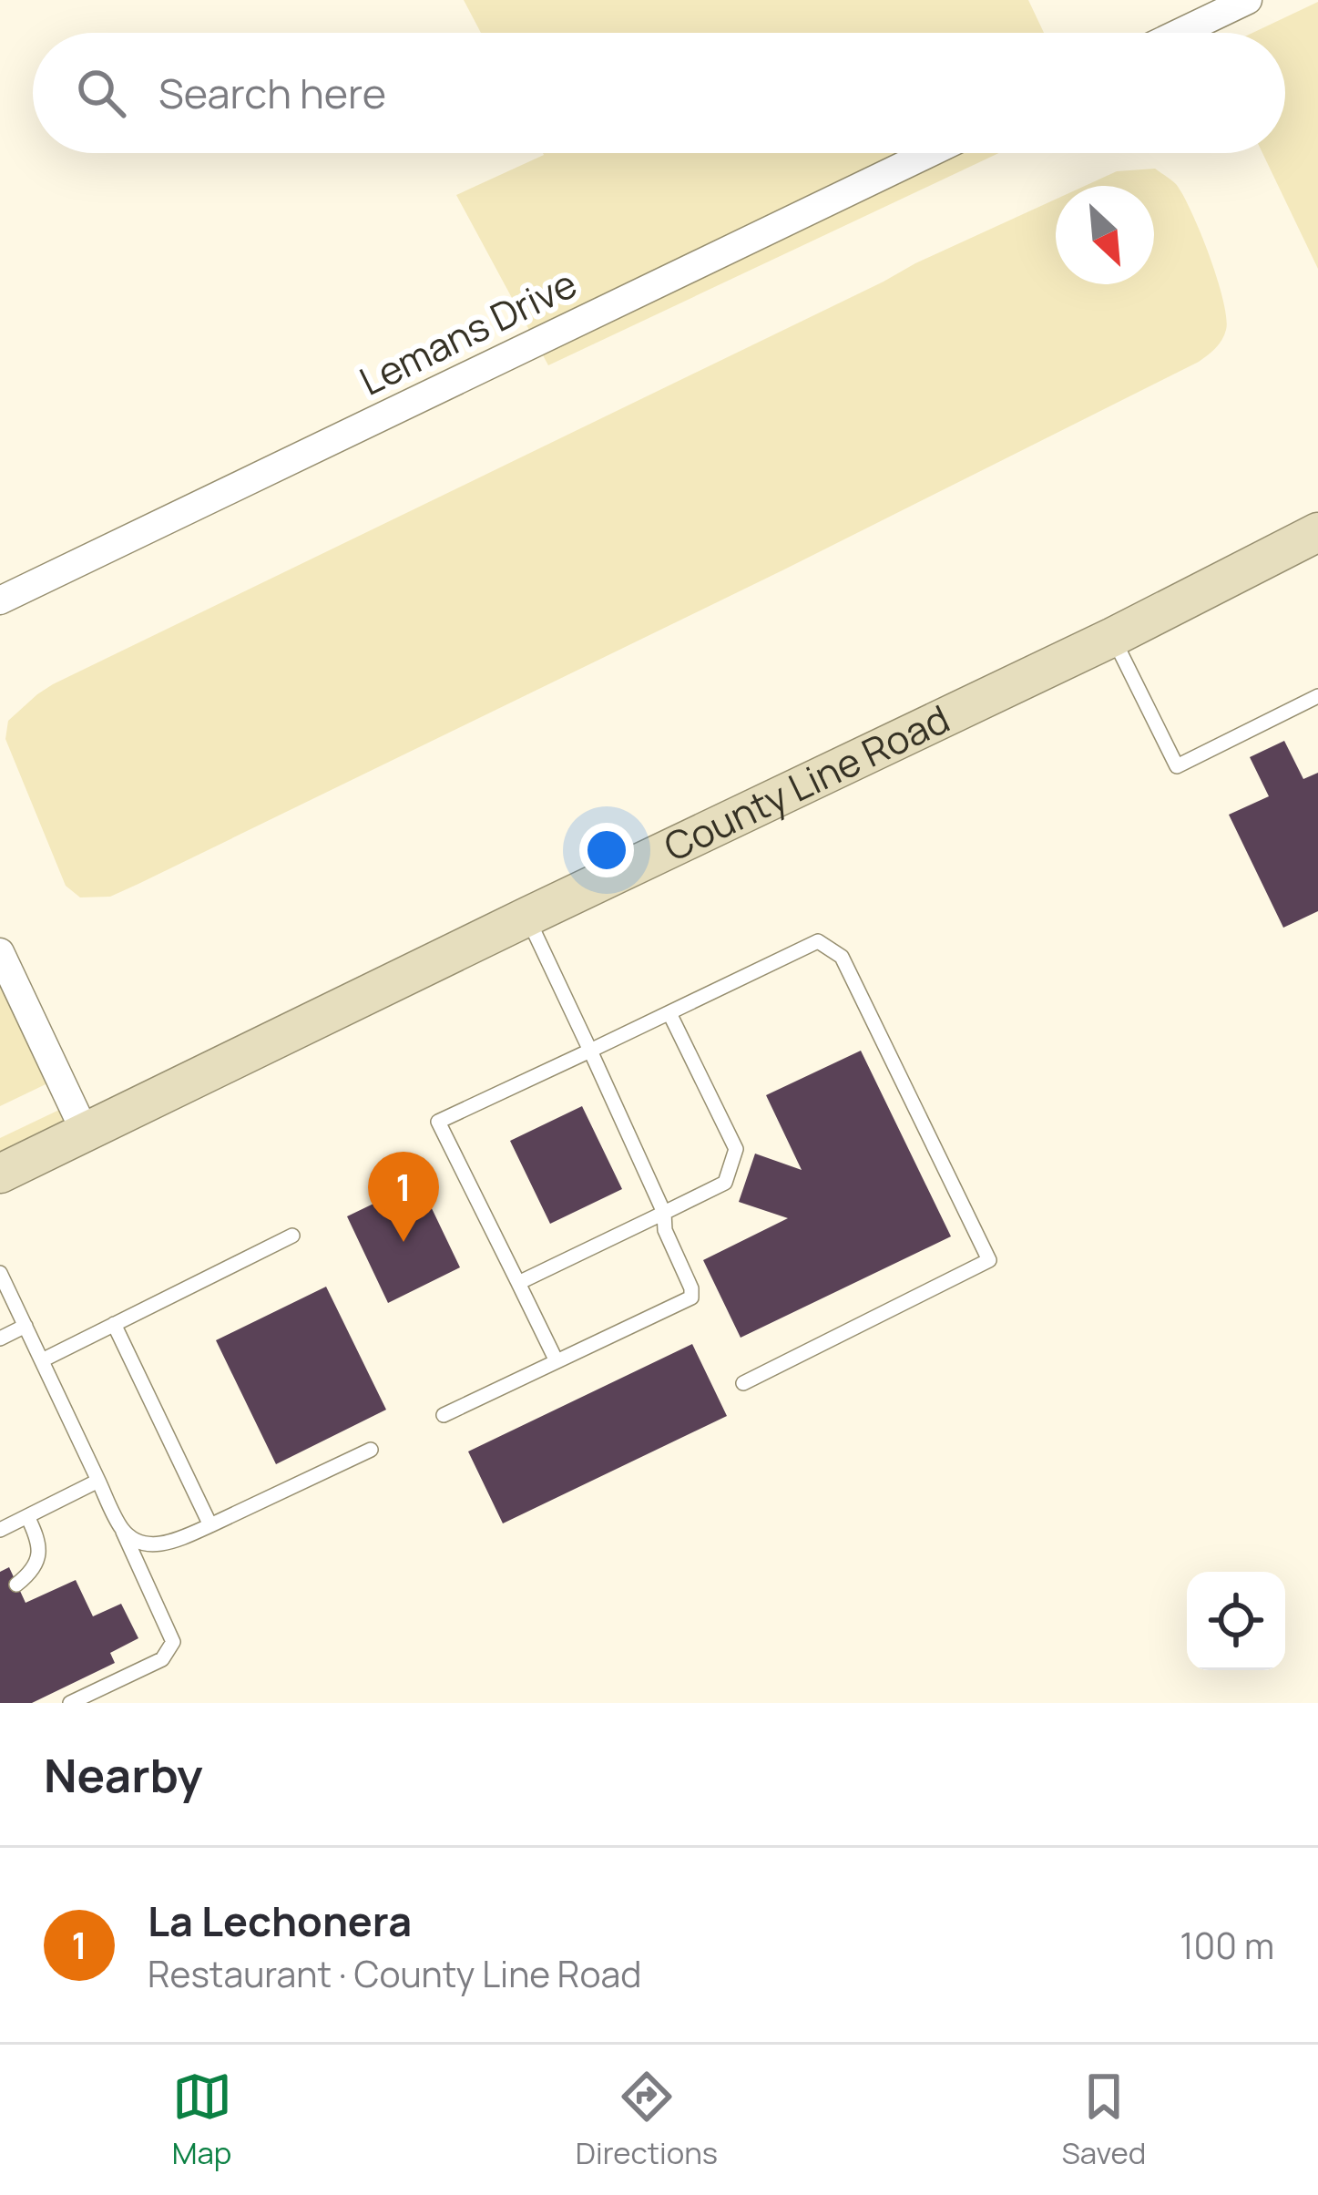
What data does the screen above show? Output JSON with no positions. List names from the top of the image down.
{
  "streets": {
    "main road": ["County Line Road"],
    "street": ["Lemans Drive"]
  },
  "north": "bottom right",
  "page": {
    "search": "Search here",
    "pins": "1",
    "heading": "Nearby",
    "list": [
      {
        "mark": "1",
        "name": "La Lechonera",
        "note": "Restaurant · County Line Road",
        "value": "100 m"
      }
    ],
    "nav": ["Map", "Directions", "Saved"]
  }
}
